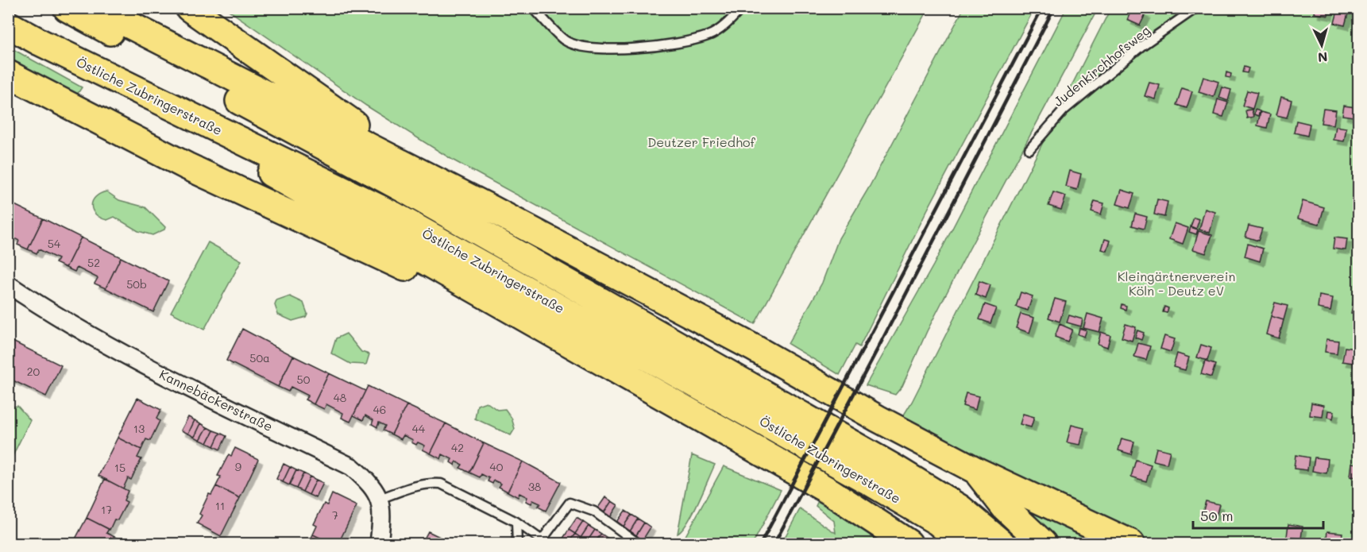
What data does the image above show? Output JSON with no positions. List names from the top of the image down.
{
  "streets": {
    "highway": ["Östliche Zubringerstraße"],
    "street": ["Kannebäckerstraße"],
    "lane": ["Judenkirchhofsweg"]
  },
  "parks": ["Deutzer Friedhof", "Kleingärtnerverein Köln - Deutz eV"],
  "house_numbers": [
    "54",
    "52",
    "50b",
    "50a",
    "20",
    "50",
    "48",
    "46",
    "13",
    "44",
    "42",
    "9",
    "40",
    "15",
    "38",
    "11",
    "17",
    "7"
  ],
  "scale_bar": "50 m",
  "north": "bottom"
}
